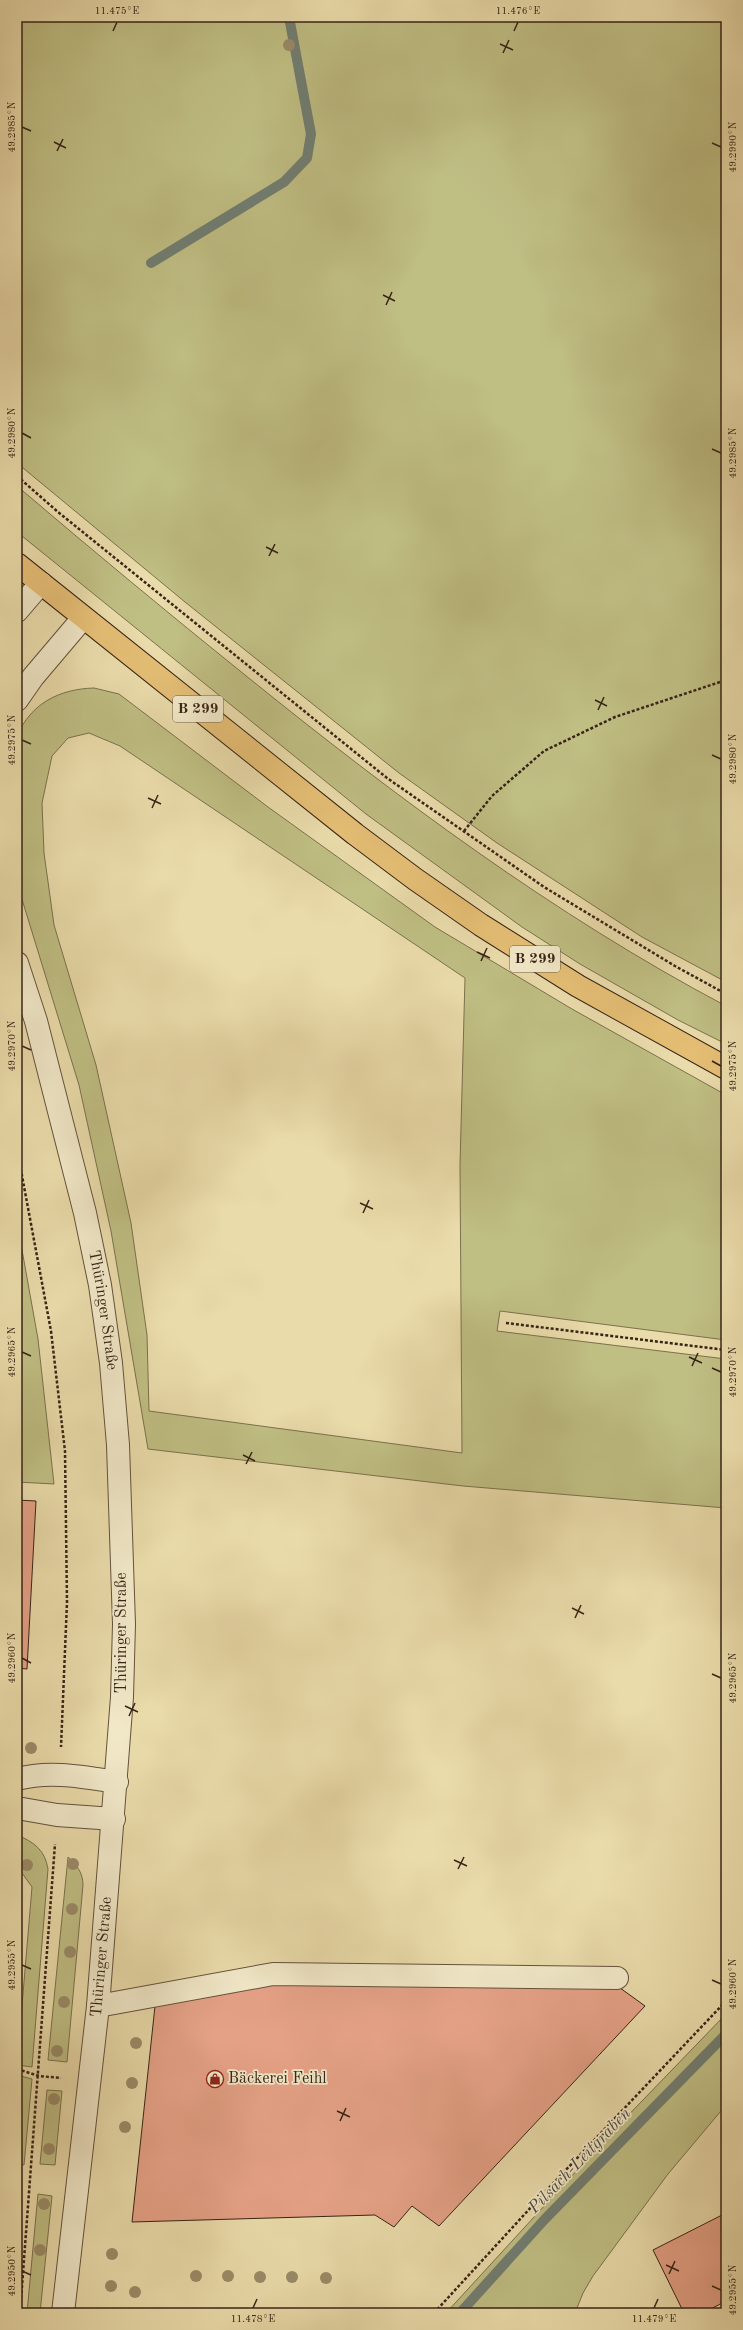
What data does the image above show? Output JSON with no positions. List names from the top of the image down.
{
  "streets": {
    "main road": ["B 299"],
    "street": ["Thüringer Straße"]
  },
  "water": ["Pilsach-Leitgraben"],
  "places": {
    "shop": ["Bäckerei Feihl"]
  },
  "coordinates": [
    "11.475°E",
    "11.476°E",
    "49.2985°N",
    "49.2990°N",
    "49.2980°N",
    "49.2975°N",
    "49.2970°N",
    "49.2965°N",
    "49.2960°N",
    "49.2955°N",
    "49.2950°N",
    "11.478°E",
    "11.479°E"
  ]
}
